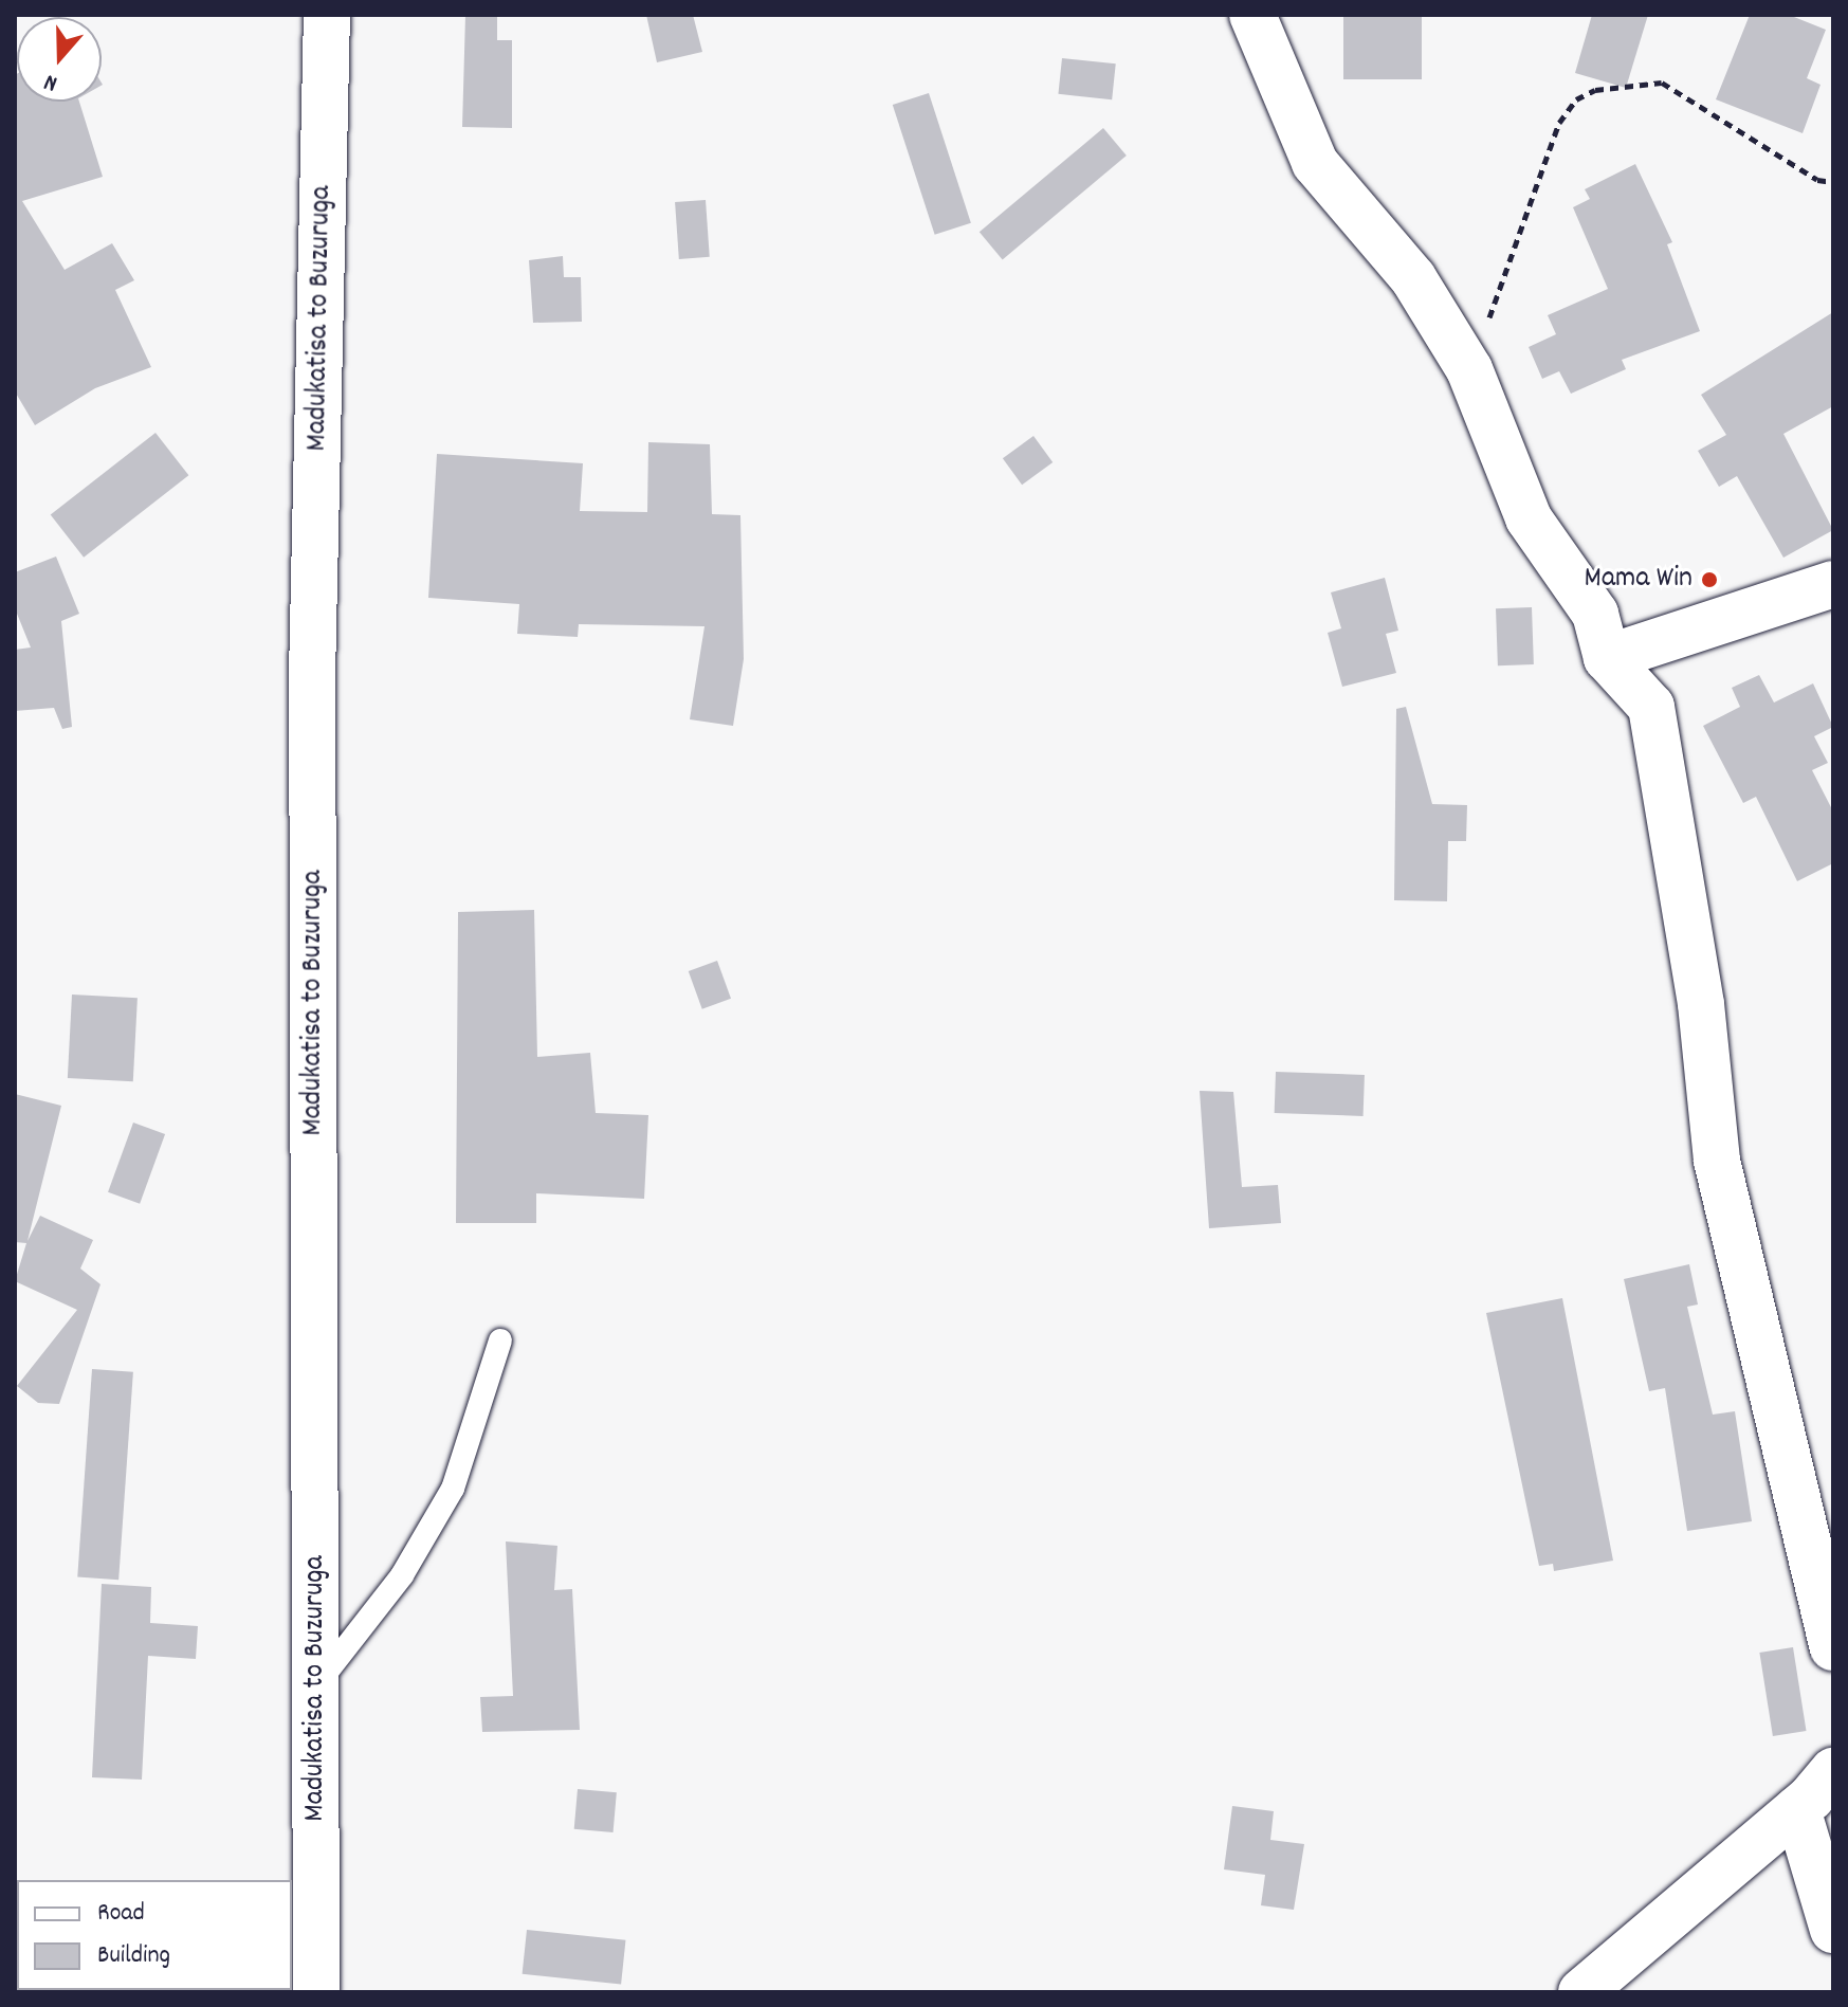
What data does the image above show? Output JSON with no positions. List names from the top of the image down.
{
  "streets": {
    "street": ["Madukatisa to Buzuruga"]
  },
  "places": ["Mama Win"],
  "legend": ["Road", "Building"],
  "north": "bottom"
}
